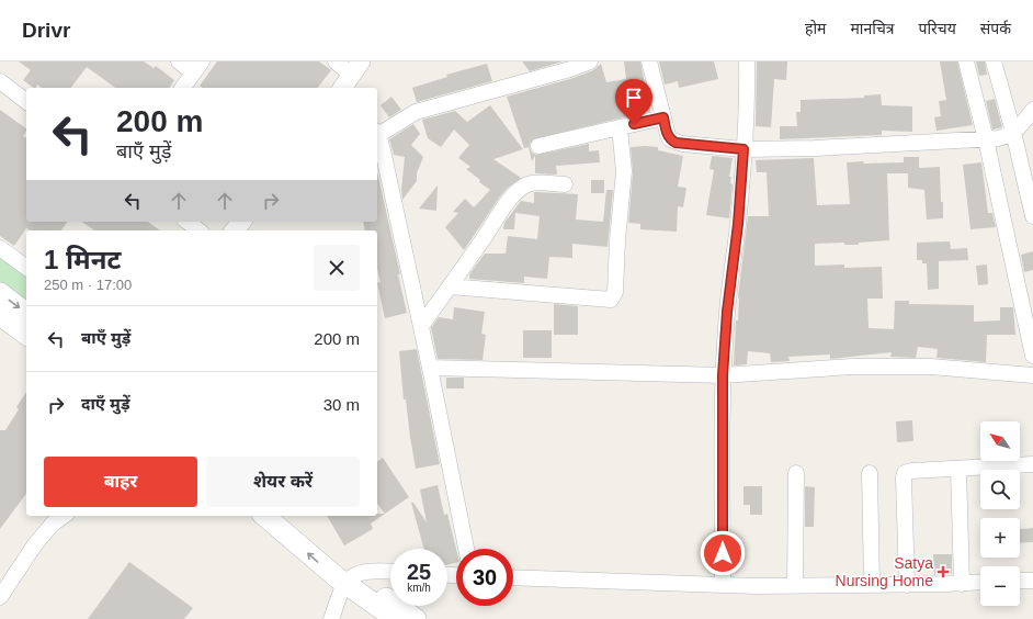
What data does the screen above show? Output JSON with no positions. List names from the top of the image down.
{
  "places": {
    "health": ["Satya Nursing Home"]
  },
  "north": "top left",
  "page": {
    "header": "Drivr",
    "nav": [
      "होम",
      "मानचित्र",
      "परिचय",
      "संपर्क"
    ],
    "turn": ["200 m", "बाएँ मुड़ें"],
    "heading": ["1 मिनट", "250 m · 17:00"],
    "list": [
      {
        "name": "बाएँ मुड़ें",
        "value": "200 m"
      },
      {
        "name": "दाएँ मुड़ें",
        "value": "30 m"
      }
    ],
    "map_buttons": ["+", "−"],
    "buttons": ["बाहर", "शेयर करें"],
    "speed": "25 km/h",
    "limit": "30"
  }
}
